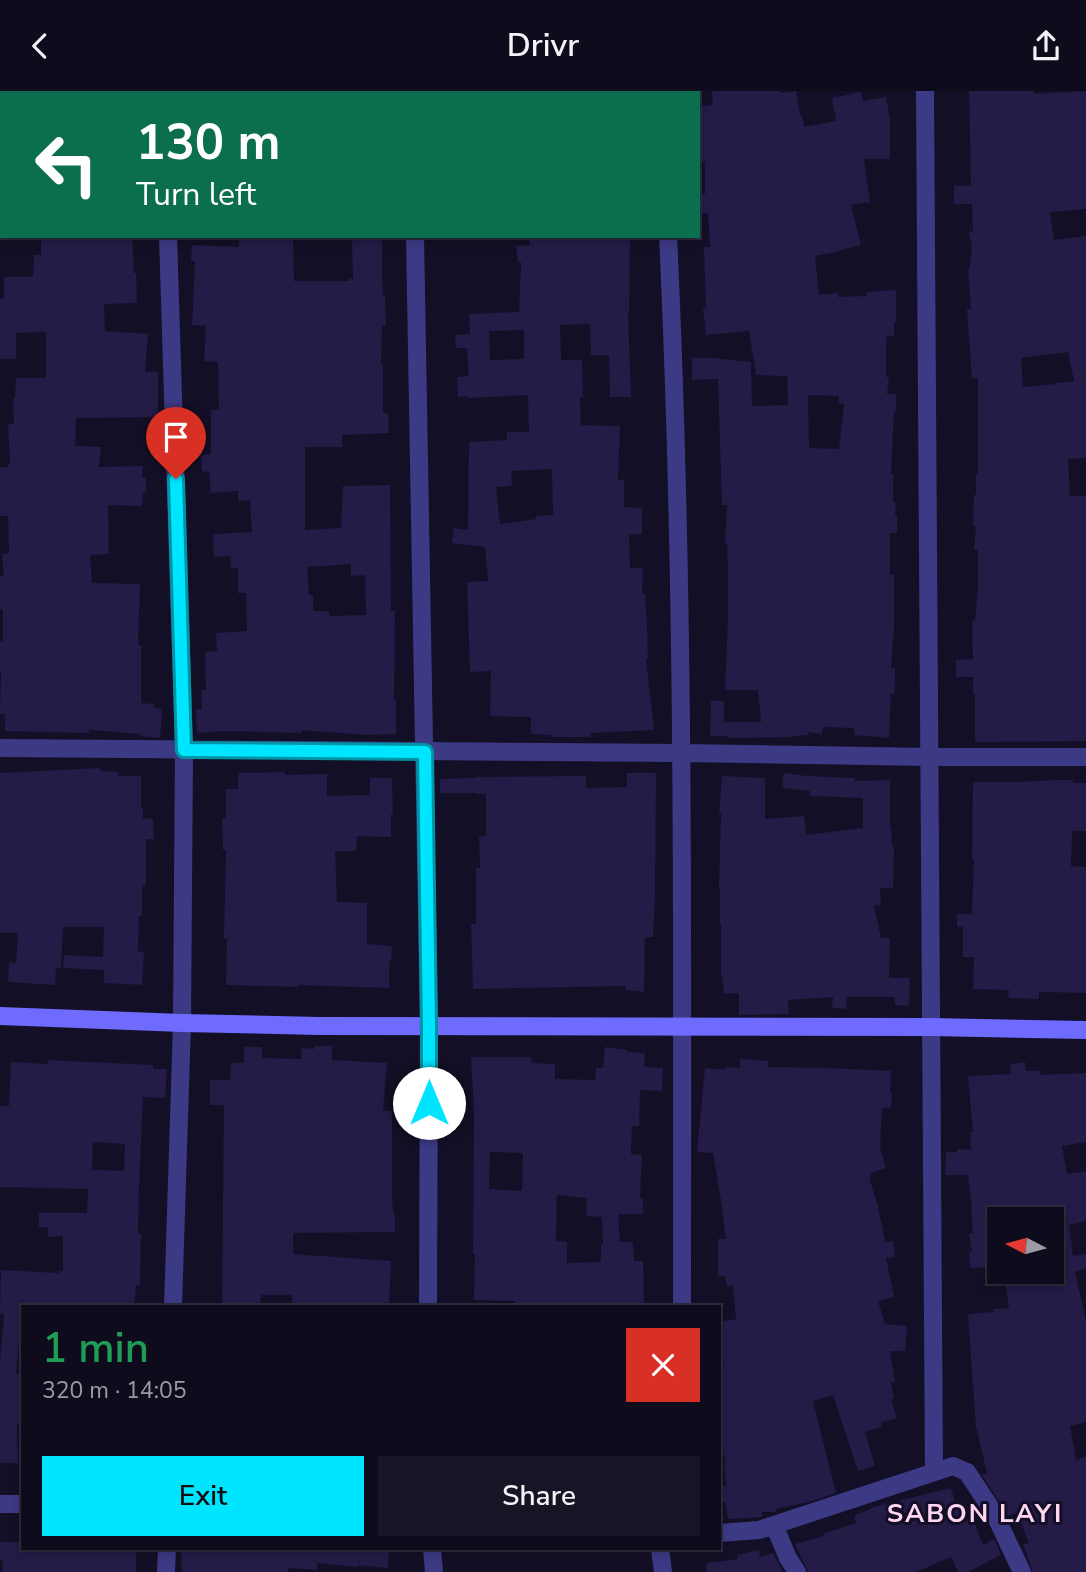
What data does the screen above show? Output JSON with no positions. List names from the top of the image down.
{
  "districts": ["SABON LAYI"],
  "north": "left",
  "page": {
    "header": "Drivr",
    "turn": ["130 m", "Turn left"],
    "heading": ["1 min", "320 m · 14:05"],
    "buttons": ["Exit", "Share"]
  }
}
